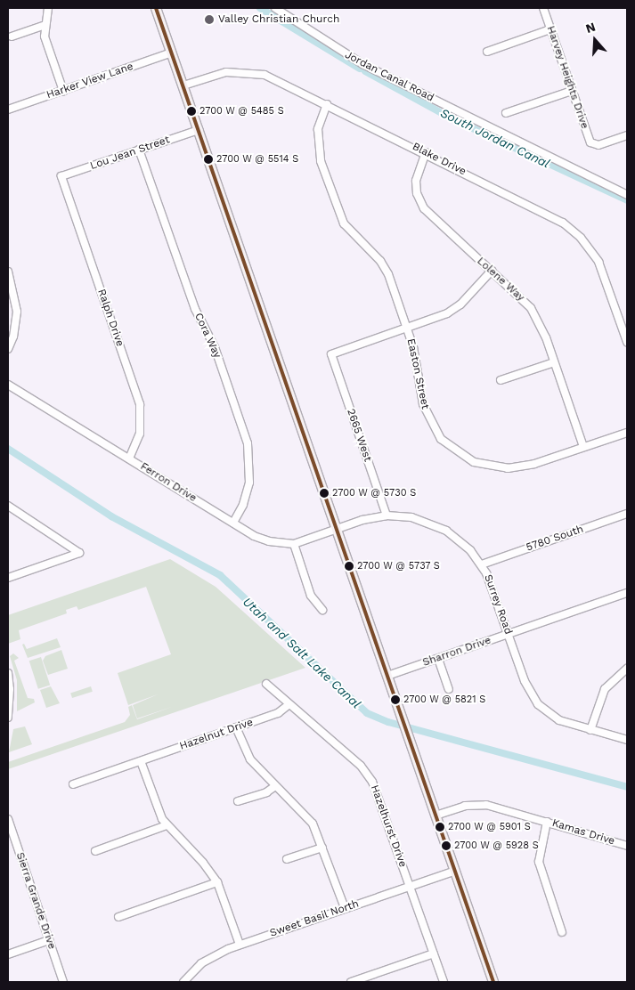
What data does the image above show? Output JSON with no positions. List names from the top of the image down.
{
  "streets": {
    "street": [
      "Jordan Canal Road",
      "Harvey Heights Drive",
      "Harker View Lane",
      "Lou Jean Street",
      "Blake Drive",
      "Lolene Way",
      "Ralph Drive",
      "Cora Way",
      "Easton Street",
      "2665 West",
      "Ferron Drive",
      "5780 South",
      "Surrey Road",
      "Sharron Drive",
      "Hazelnut Drive",
      "Hazelhurst Drive",
      "Kamas Drive",
      "Sierra Grande Drive",
      "Sweet Basil North"
    ]
  },
  "crossings": [
    ["Lou Jean Street", "Ralph Drive"],
    ["Lou Jean Street", "Cora Way"],
    ["Blake Drive", "Lolene Way"],
    ["Blake Drive", "Easton Street"],
    ["Lolene Way", "Easton Street"],
    ["Ralph Drive", "Ferron Drive"],
    ["Cora Way", "Ferron Drive"],
    ["Easton Street", "2665 West"],
    ["2665 West", "Surrey Road"],
    ["Ferron Drive", "Surrey Road"],
    ["5780 South", "Surrey Road"],
    ["Surrey Road", "Sharron Drive"],
    ["Hazelnut Drive", "Hazelhurst Drive"],
    ["Hazelhurst Drive", "Sweet Basil North"]
  ],
  "water": ["South Jordan Canal", "Utah and Salt Lake Canal"],
  "places": [
    "Valley Christian Church",
    "2700 W @ 5485 S",
    "2700 W @ 5514 S",
    "2700 W @ 5730 S",
    "2700 W @ 5737 S",
    "2700 W @ 5821 S",
    "2700 W @ 5901 S",
    "2700 W @ 5928 S"
  ],
  "north": "top"
}
